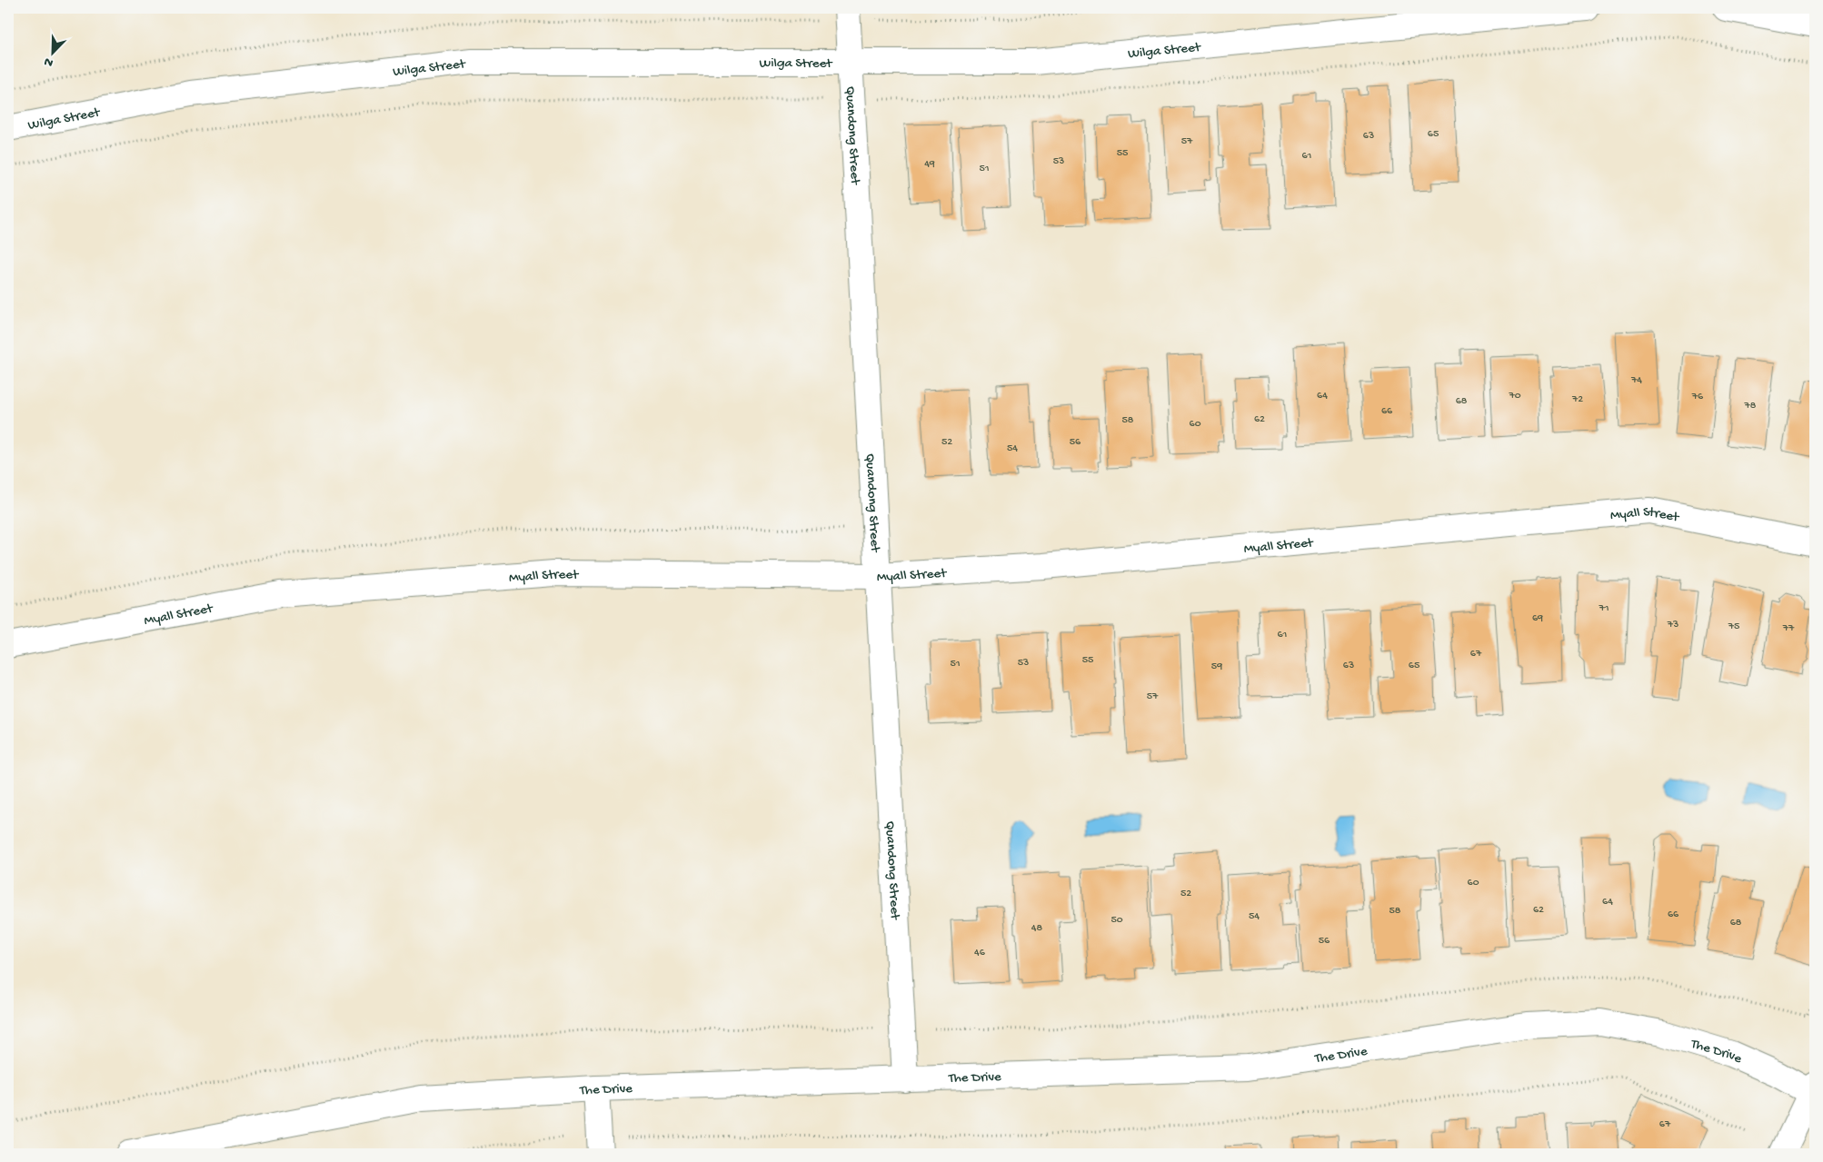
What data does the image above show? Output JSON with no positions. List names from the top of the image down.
{
  "streets": {
    "street": [
      "Wilga Street",
      "Quandong Street",
      "Myall Street",
      "The Drive"
    ]
  },
  "crossings": [
    ["Wilga Street", "Quandong Street"],
    ["Quandong Street", "Myall Street"],
    ["Quandong Street", "The Drive"]
  ],
  "house_numbers": [
    "65",
    "63",
    "57",
    "55",
    "61",
    "53",
    "49",
    "51",
    "74",
    "64",
    "70",
    "76",
    "72",
    "68",
    "78",
    "66",
    "62",
    "58",
    "60",
    "52",
    "56",
    "54",
    "71",
    "69",
    "73",
    "75",
    "77",
    "61",
    "67",
    "55",
    "53",
    "51",
    "63",
    "65",
    "59",
    "57",
    "60",
    "52",
    "64",
    "62",
    "58",
    "66",
    "54",
    "50",
    "68",
    "48",
    "56",
    "46",
    "67"
  ],
  "north": "bottom left"
}
